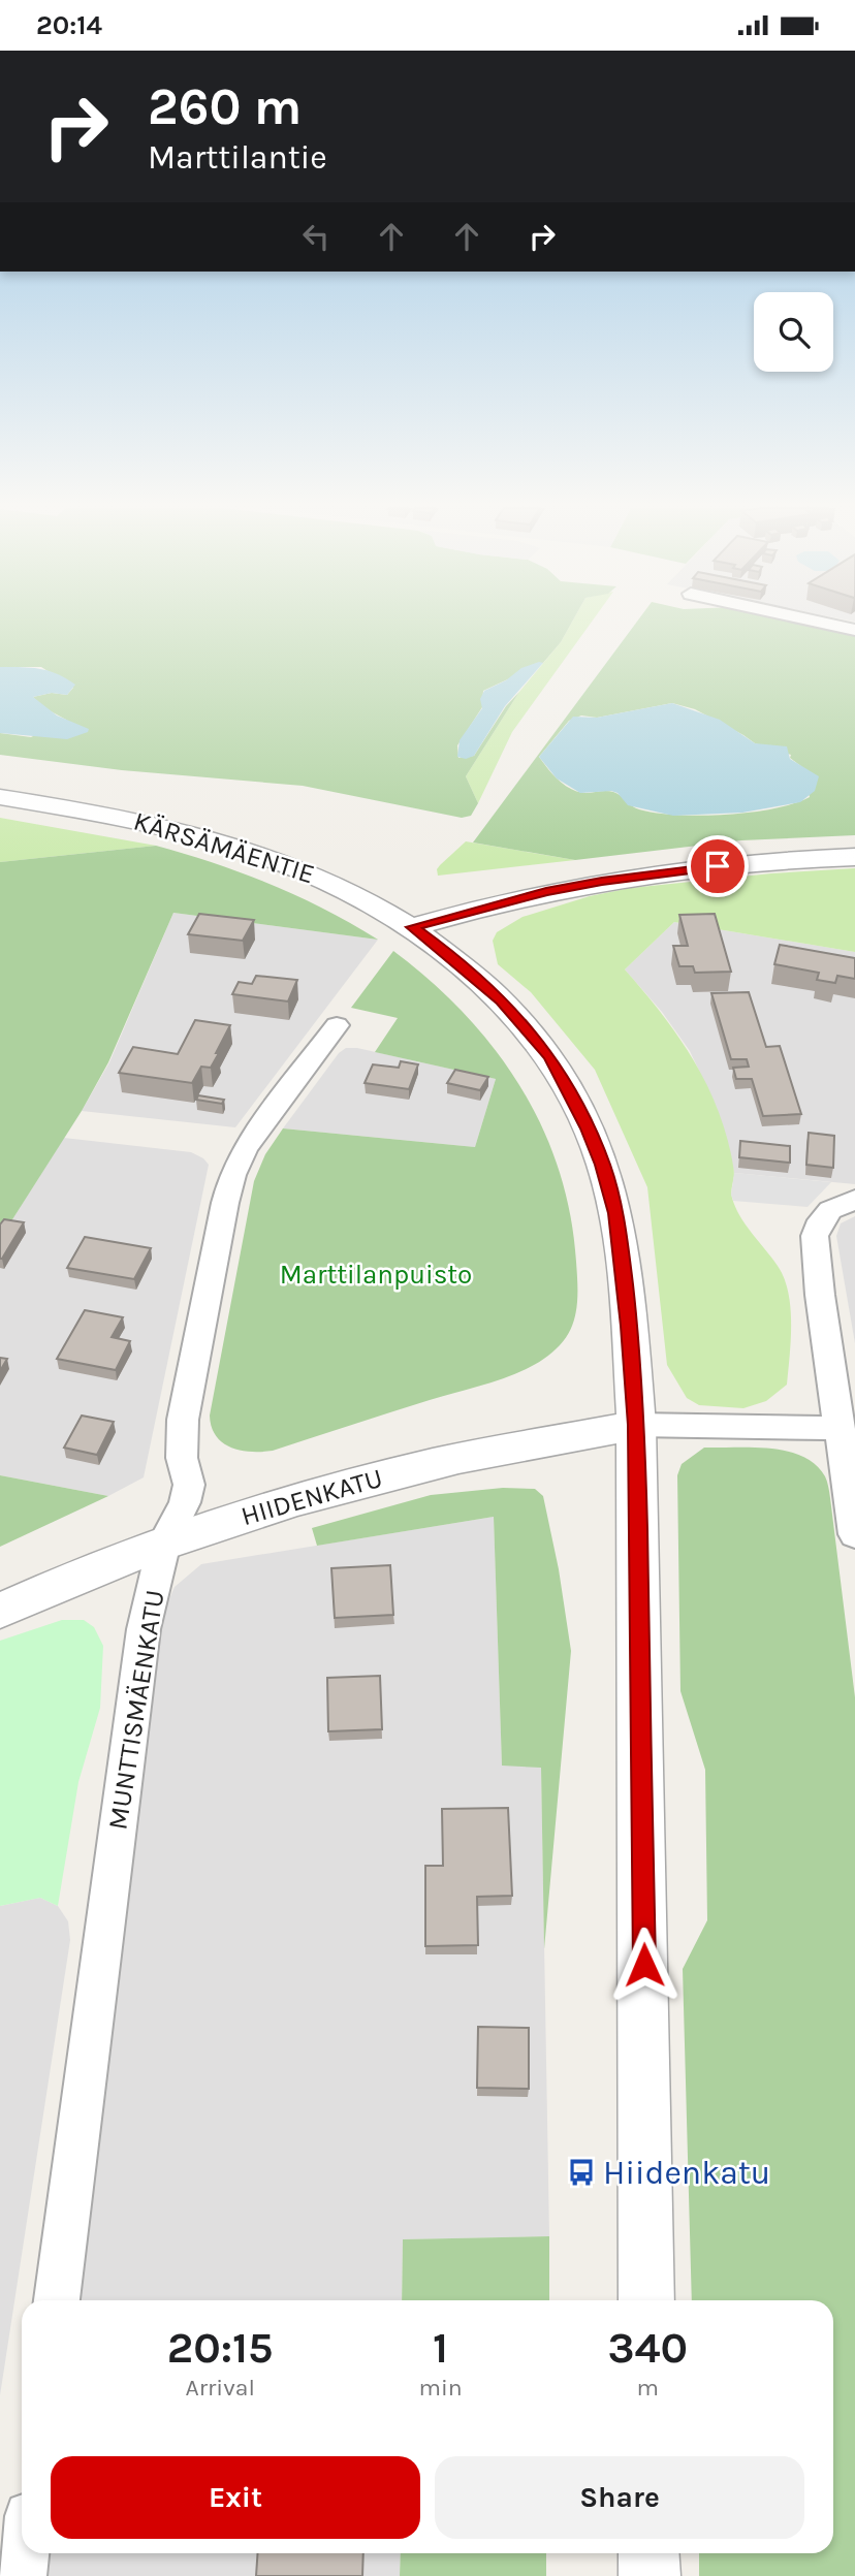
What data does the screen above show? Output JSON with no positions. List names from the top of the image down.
{
  "streets": {
    "street": ["KÄRSÄMÄENTIE", "HIIDENKATU", "MUNTTISMÄENKATU"]
  },
  "crossings": [
    ["KÄRSÄMÄENTIE", "HIIDENKATU"],
    ["HIIDENKATU", "MUNTTISMÄENKATU"]
  ],
  "parks": ["Marttilanpuisto"],
  "places": {
    "bus stop": ["Hiidenkatu"]
  },
  "page": {
    "status": "20:14",
    "turn": ["260 m", "Marttilantie"],
    "eta": [
      "20:15",
      "Arrival",
      "1",
      "min",
      "340",
      "m"
    ],
    "buttons": ["Exit", "Share"]
  }
}
